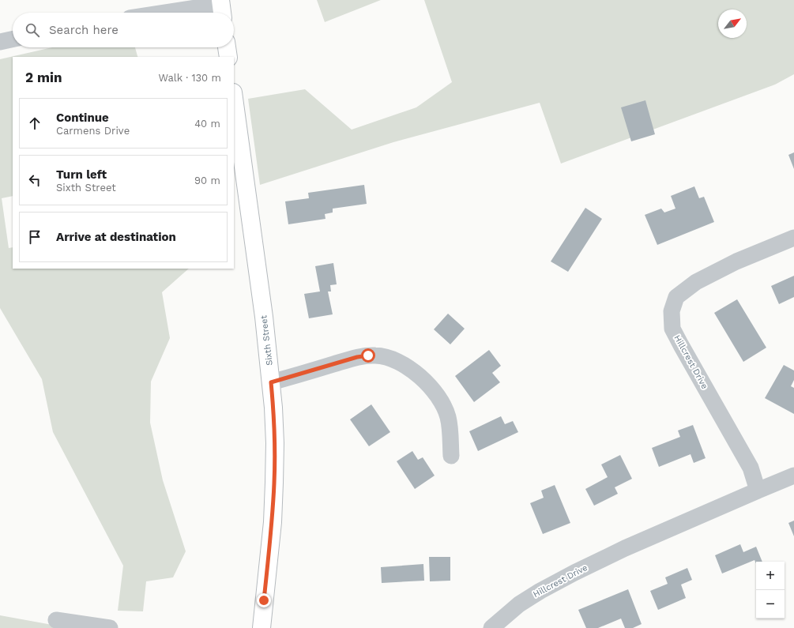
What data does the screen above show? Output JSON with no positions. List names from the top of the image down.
{
  "streets": {
    "main road": ["Sixth Street"],
    "street": ["Hillcrest Drive"]
  },
  "north": "top right",
  "page": {
    "search": "Search here",
    "heading": ["2 min", "Walk · 130 m"],
    "list": [
      ["Continue", "Carmens Drive", "40 m"],
      ["Turn left", "Sixth Street", "90 m"],
      "Arrive at destination"
    ],
    "map_buttons": ["+", "−"]
  }
}
